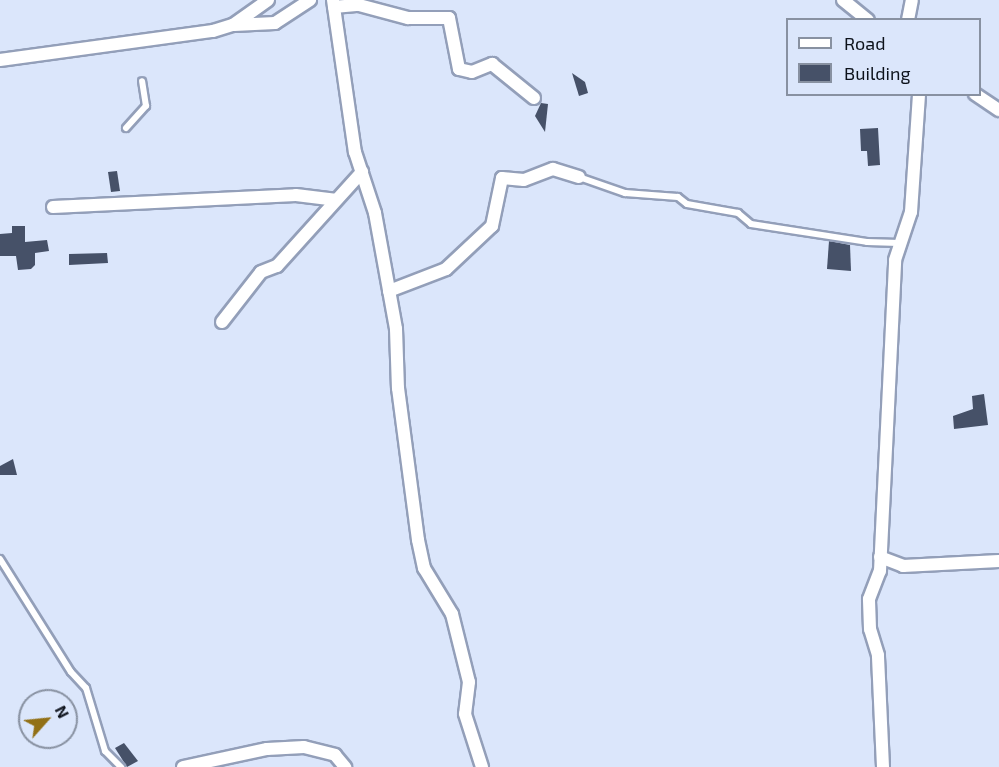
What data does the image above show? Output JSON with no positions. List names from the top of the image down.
{
  "legend": ["Road", "Building"],
  "north": "top right"
}
